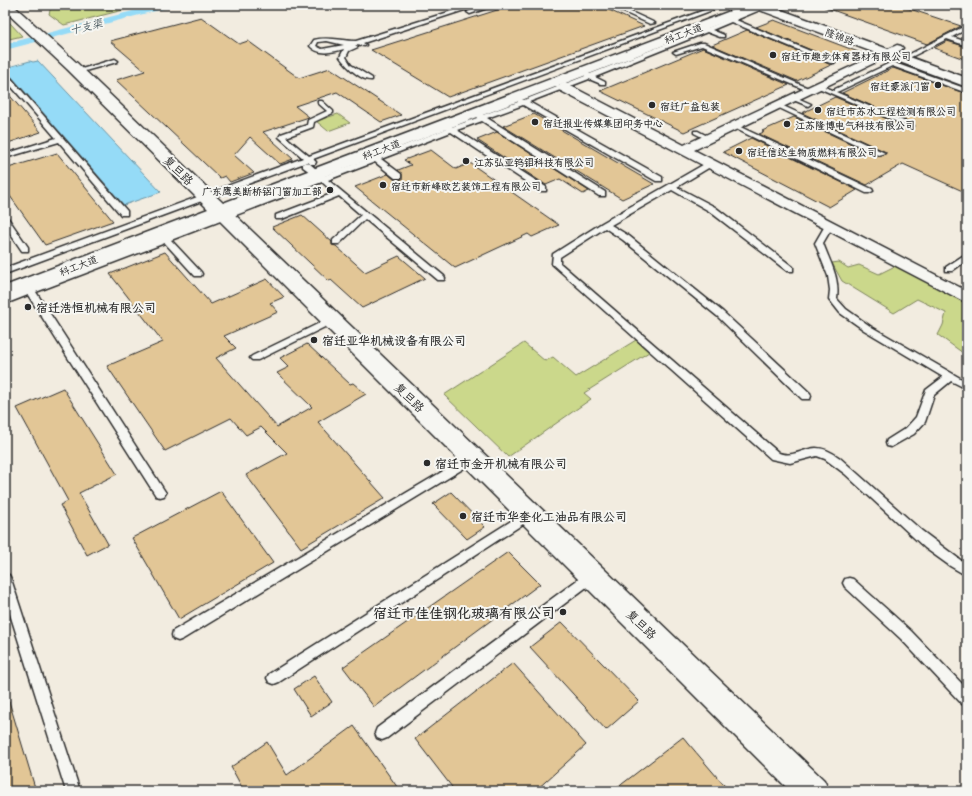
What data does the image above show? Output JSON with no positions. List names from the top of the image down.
{
  "streets": {
    "street": ["科工大道", "隆锦路", "复旦路"]
  },
  "crossings": [
    ["科工大道", "隆锦路"],
    ["科工大道", "复旦路"]
  ],
  "water": ["十支渠"],
  "places": [
    "宿迁市趣步体育器材有限公司",
    "宿迁豪派门窗",
    "宿迁广益包装",
    "宿迁市苏水工程检测有限公司",
    "宿迁报业传媒集团印务中心",
    "江苏隆博电气科技有限公司",
    "宿迁信达生物质燃料有限公司",
    "江苏弘亚钨钼科技有限公司",
    "宿迁市新峰欧艺装饰工程有限公司",
    "广东鹰美断桥铝门窗加工部",
    "宿迁浩恒机械有限公司",
    "宿迁亚华机械设备有限公司",
    "宿迁市金开机械有限公司",
    "宿迁市华奎化工油品有限公司",
    "宿迁市佳佳钢化玻璃有限公司"
  ]
}
